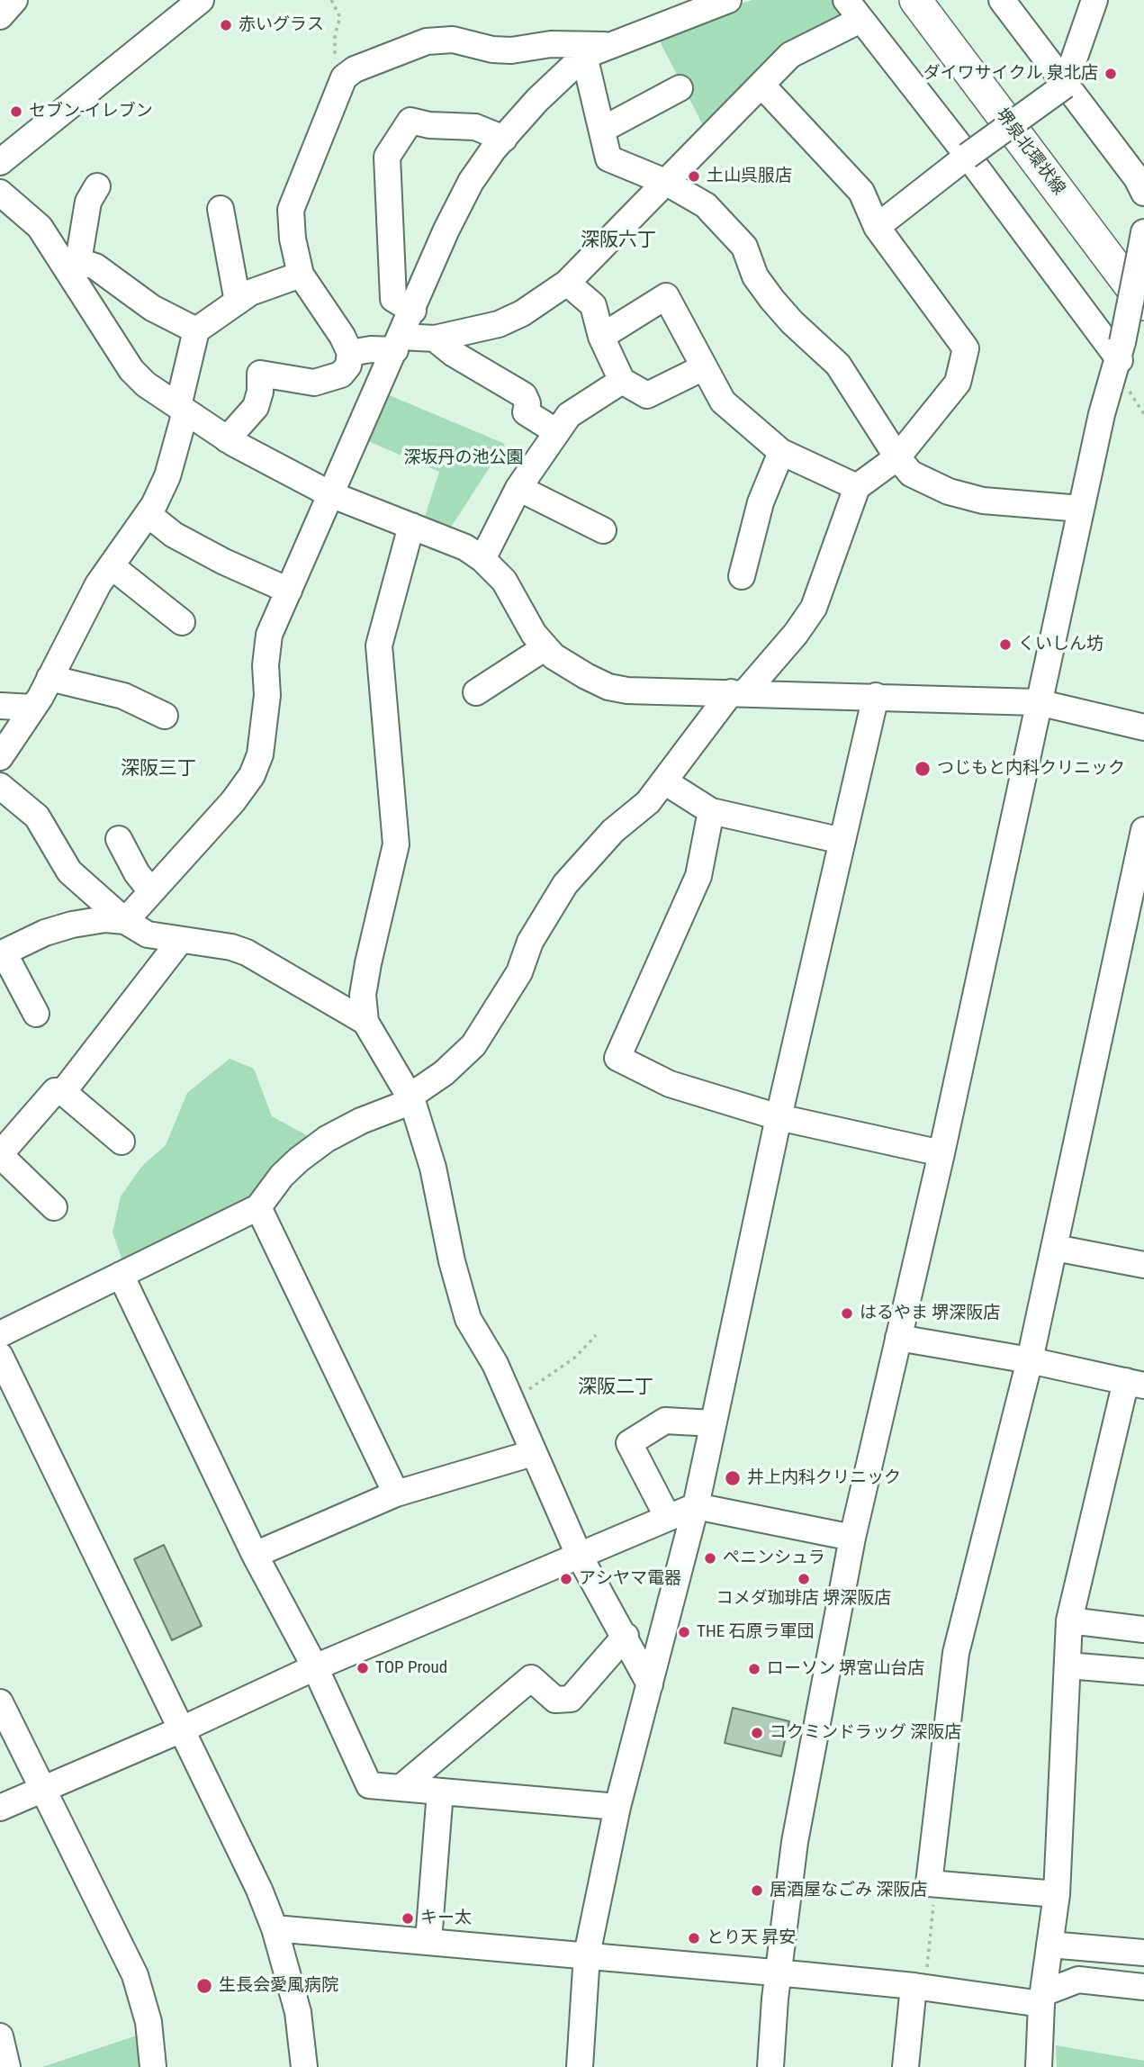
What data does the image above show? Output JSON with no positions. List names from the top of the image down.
{
  "streets": {
    "main road": ["堺泉北環状線"]
  },
  "districts": ["深阪六丁", "深阪三丁", "深阪二丁"],
  "parks": ["深坂丹の池公園"],
  "places": [
    "赤いグラス",
    "ダイワサイクル 泉北店",
    "セブン-イレブン",
    "土山呉服店",
    "くいしん坊",
    "つじもと内科クリニック",
    "はるやま 堺深阪店",
    "井上内科クリニック",
    "ペニンシュラ",
    "アシヤマ電器",
    "コメダ珈琲店 堺深阪店",
    "THE 石原ラ軍団",
    "TOP Proud",
    "ローソン 堺宮山台店",
    "コクミンドラッグ 深阪店",
    "居酒屋なごみ 深阪店",
    "キー太",
    "とり天 昇安",
    "生長会愛風病院"
  ]
}
